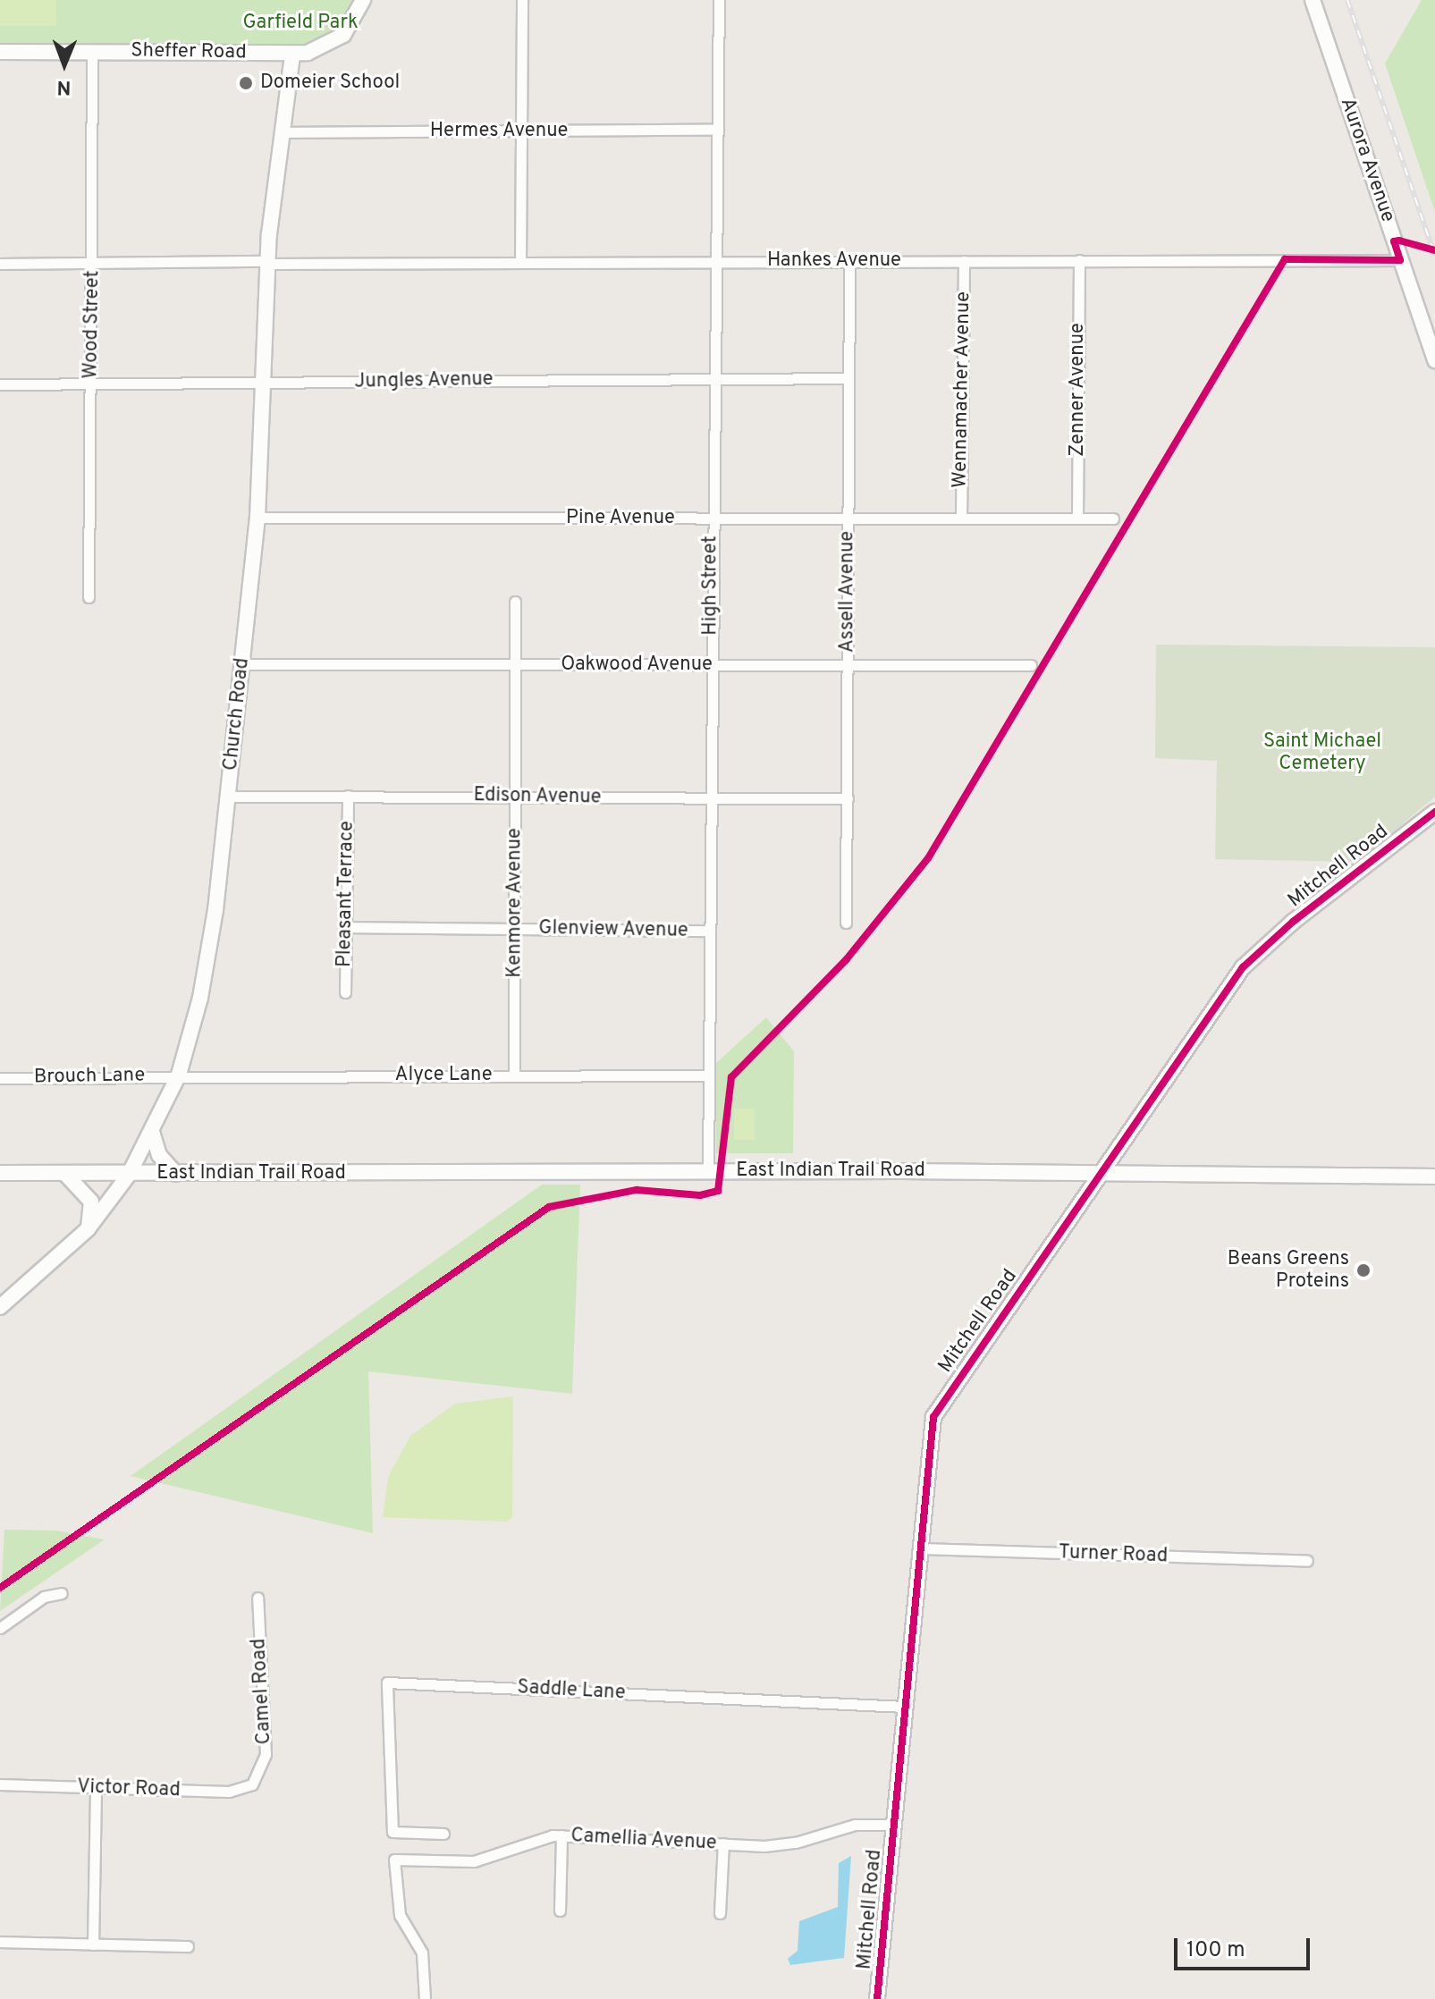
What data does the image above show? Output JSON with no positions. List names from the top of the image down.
{
  "streets": {
    "street": [
      "Sheffer Road",
      "Hermes Avenue",
      "Aurora Avenue",
      "Hankes Avenue",
      "Wood Street",
      "Jungles Avenue",
      "Wennamacher Avenue",
      "Zenner Avenue",
      "Pine Avenue",
      "High Street",
      "Assell Avenue",
      "Oakwood Avenue",
      "Church Road",
      "Edison Avenue",
      "Mitchell Road",
      "Pleasant Terrace",
      "Kenmore Avenue",
      "Glenview Avenue",
      "Alyce Lane",
      "Brouch Lane",
      "East Indian Trail Road",
      "Turner Road",
      "Saddle Lane",
      "Camel Road",
      "Victor Road",
      "Camellia Avenue"
    ]
  },
  "crossings": [
    ["Sheffer Road", "Wood Street"],
    ["Sheffer Road", "Church Road"],
    ["Hermes Avenue", "High Street"],
    ["Hermes Avenue", "Church Road"],
    ["Aurora Avenue", "Hankes Avenue"],
    ["Hankes Avenue", "Wood Street"],
    ["Hankes Avenue", "Wennamacher Avenue"],
    ["Hankes Avenue", "Zenner Avenue"],
    ["Hankes Avenue", "High Street"],
    ["Hankes Avenue", "Assell Avenue"],
    ["Hankes Avenue", "Church Road"],
    ["Wood Street", "Jungles Avenue"],
    ["Jungles Avenue", "High Street"],
    ["Jungles Avenue", "Assell Avenue"],
    ["Jungles Avenue", "Church Road"],
    ["Wennamacher Avenue", "Pine Avenue"],
    ["Zenner Avenue", "Pine Avenue"],
    ["Pine Avenue", "High Street"],
    ["Pine Avenue", "Assell Avenue"],
    ["Pine Avenue", "Church Road"],
    ["High Street", "Oakwood Avenue"],
    ["High Street", "Edison Avenue"],
    ["High Street", "Glenview Avenue"],
    ["High Street", "Alyce Lane"],
    ["High Street", "East Indian Trail Road"],
    ["Assell Avenue", "Oakwood Avenue"],
    ["Assell Avenue", "Edison Avenue"],
    ["Oakwood Avenue", "Church Road"],
    ["Oakwood Avenue", "Kenmore Avenue"],
    ["Church Road", "Edison Avenue"],
    ["Church Road", "Alyce Lane"],
    ["Church Road", "Brouch Lane"],
    ["Church Road", "East Indian Trail Road"],
    ["Edison Avenue", "Pleasant Terrace"],
    ["Edison Avenue", "Kenmore Avenue"],
    ["Mitchell Road", "East Indian Trail Road"],
    ["Mitchell Road", "Turner Road"],
    ["Mitchell Road", "Saddle Lane"],
    ["Mitchell Road", "Camellia Avenue"],
    ["Pleasant Terrace", "Glenview Avenue"],
    ["Kenmore Avenue", "Glenview Avenue"],
    ["Kenmore Avenue", "Alyce Lane"],
    ["Alyce Lane", "Brouch Lane"],
    ["Camel Road", "Victor Road"]
  ],
  "parks": ["Garfield Park", "Saint Michael Cemetery"],
  "places": ["Domeier School", "Beans Greens Proteins"],
  "scale_bar": "100 m",
  "north": "bottom"
}
